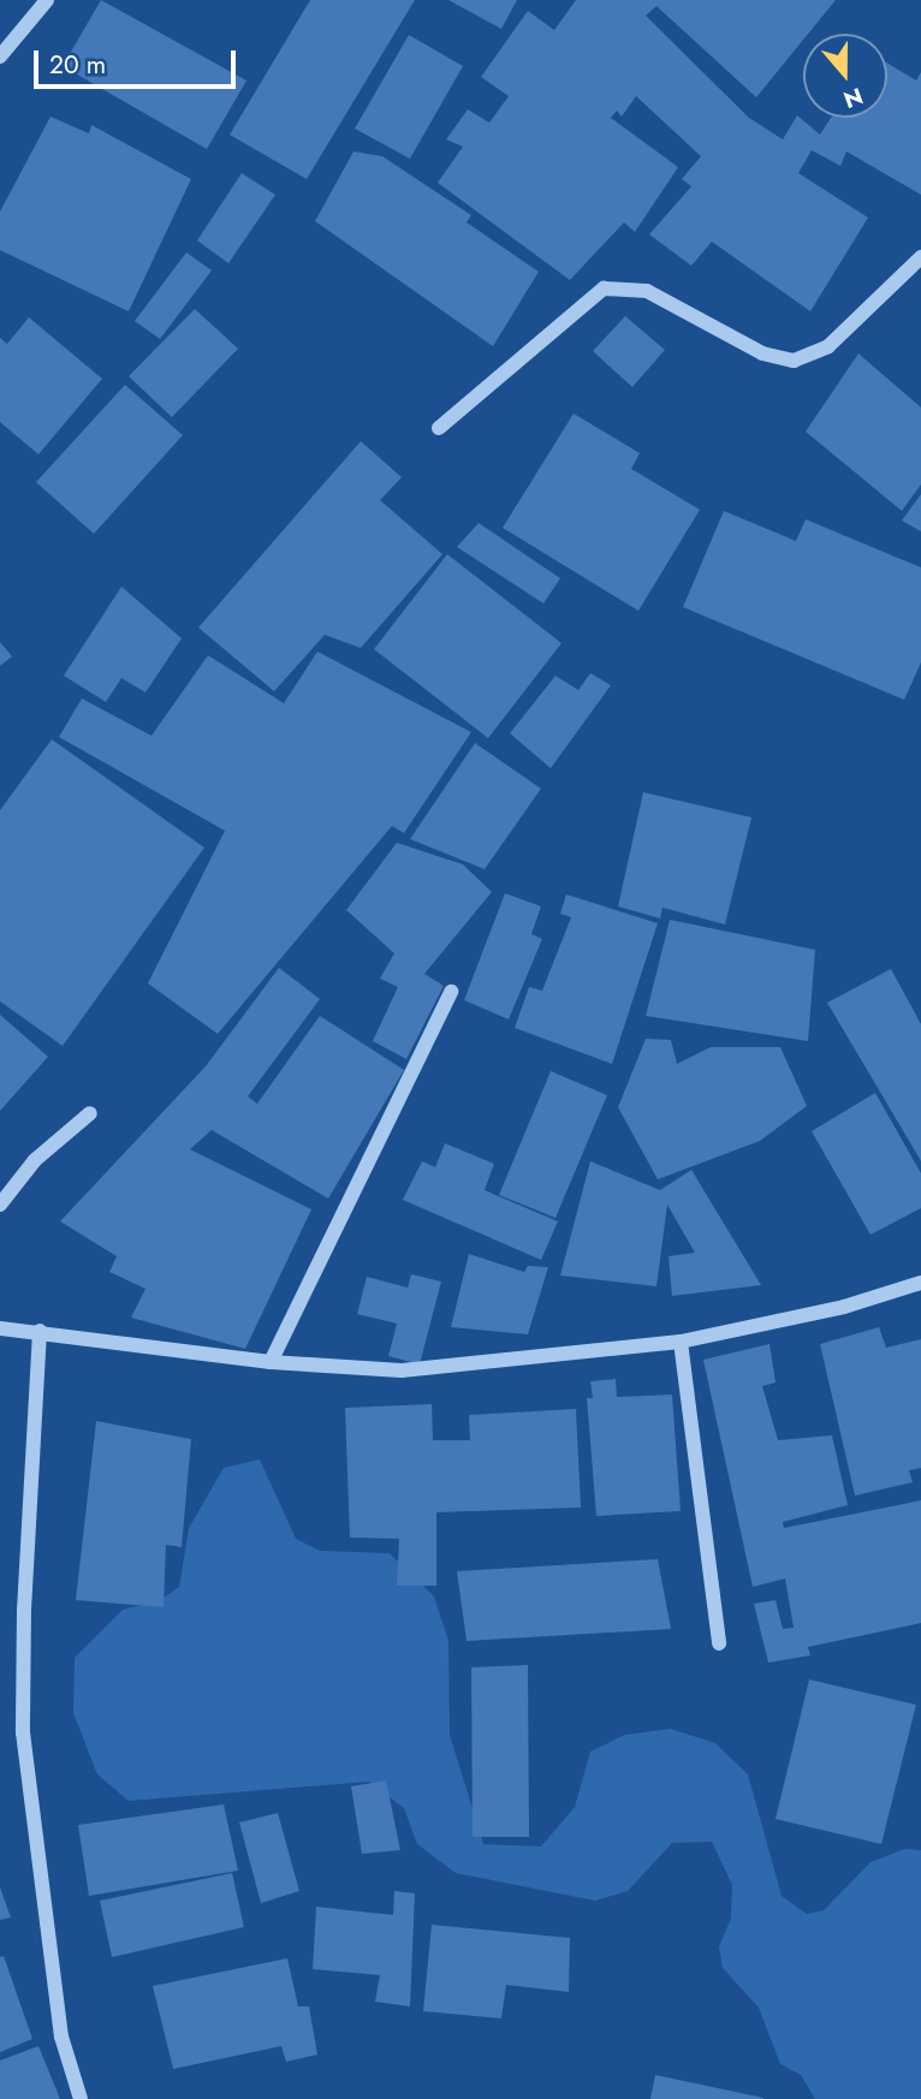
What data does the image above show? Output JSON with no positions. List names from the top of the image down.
{
  "scale_bar": "20 m",
  "north": "bottom"
}
